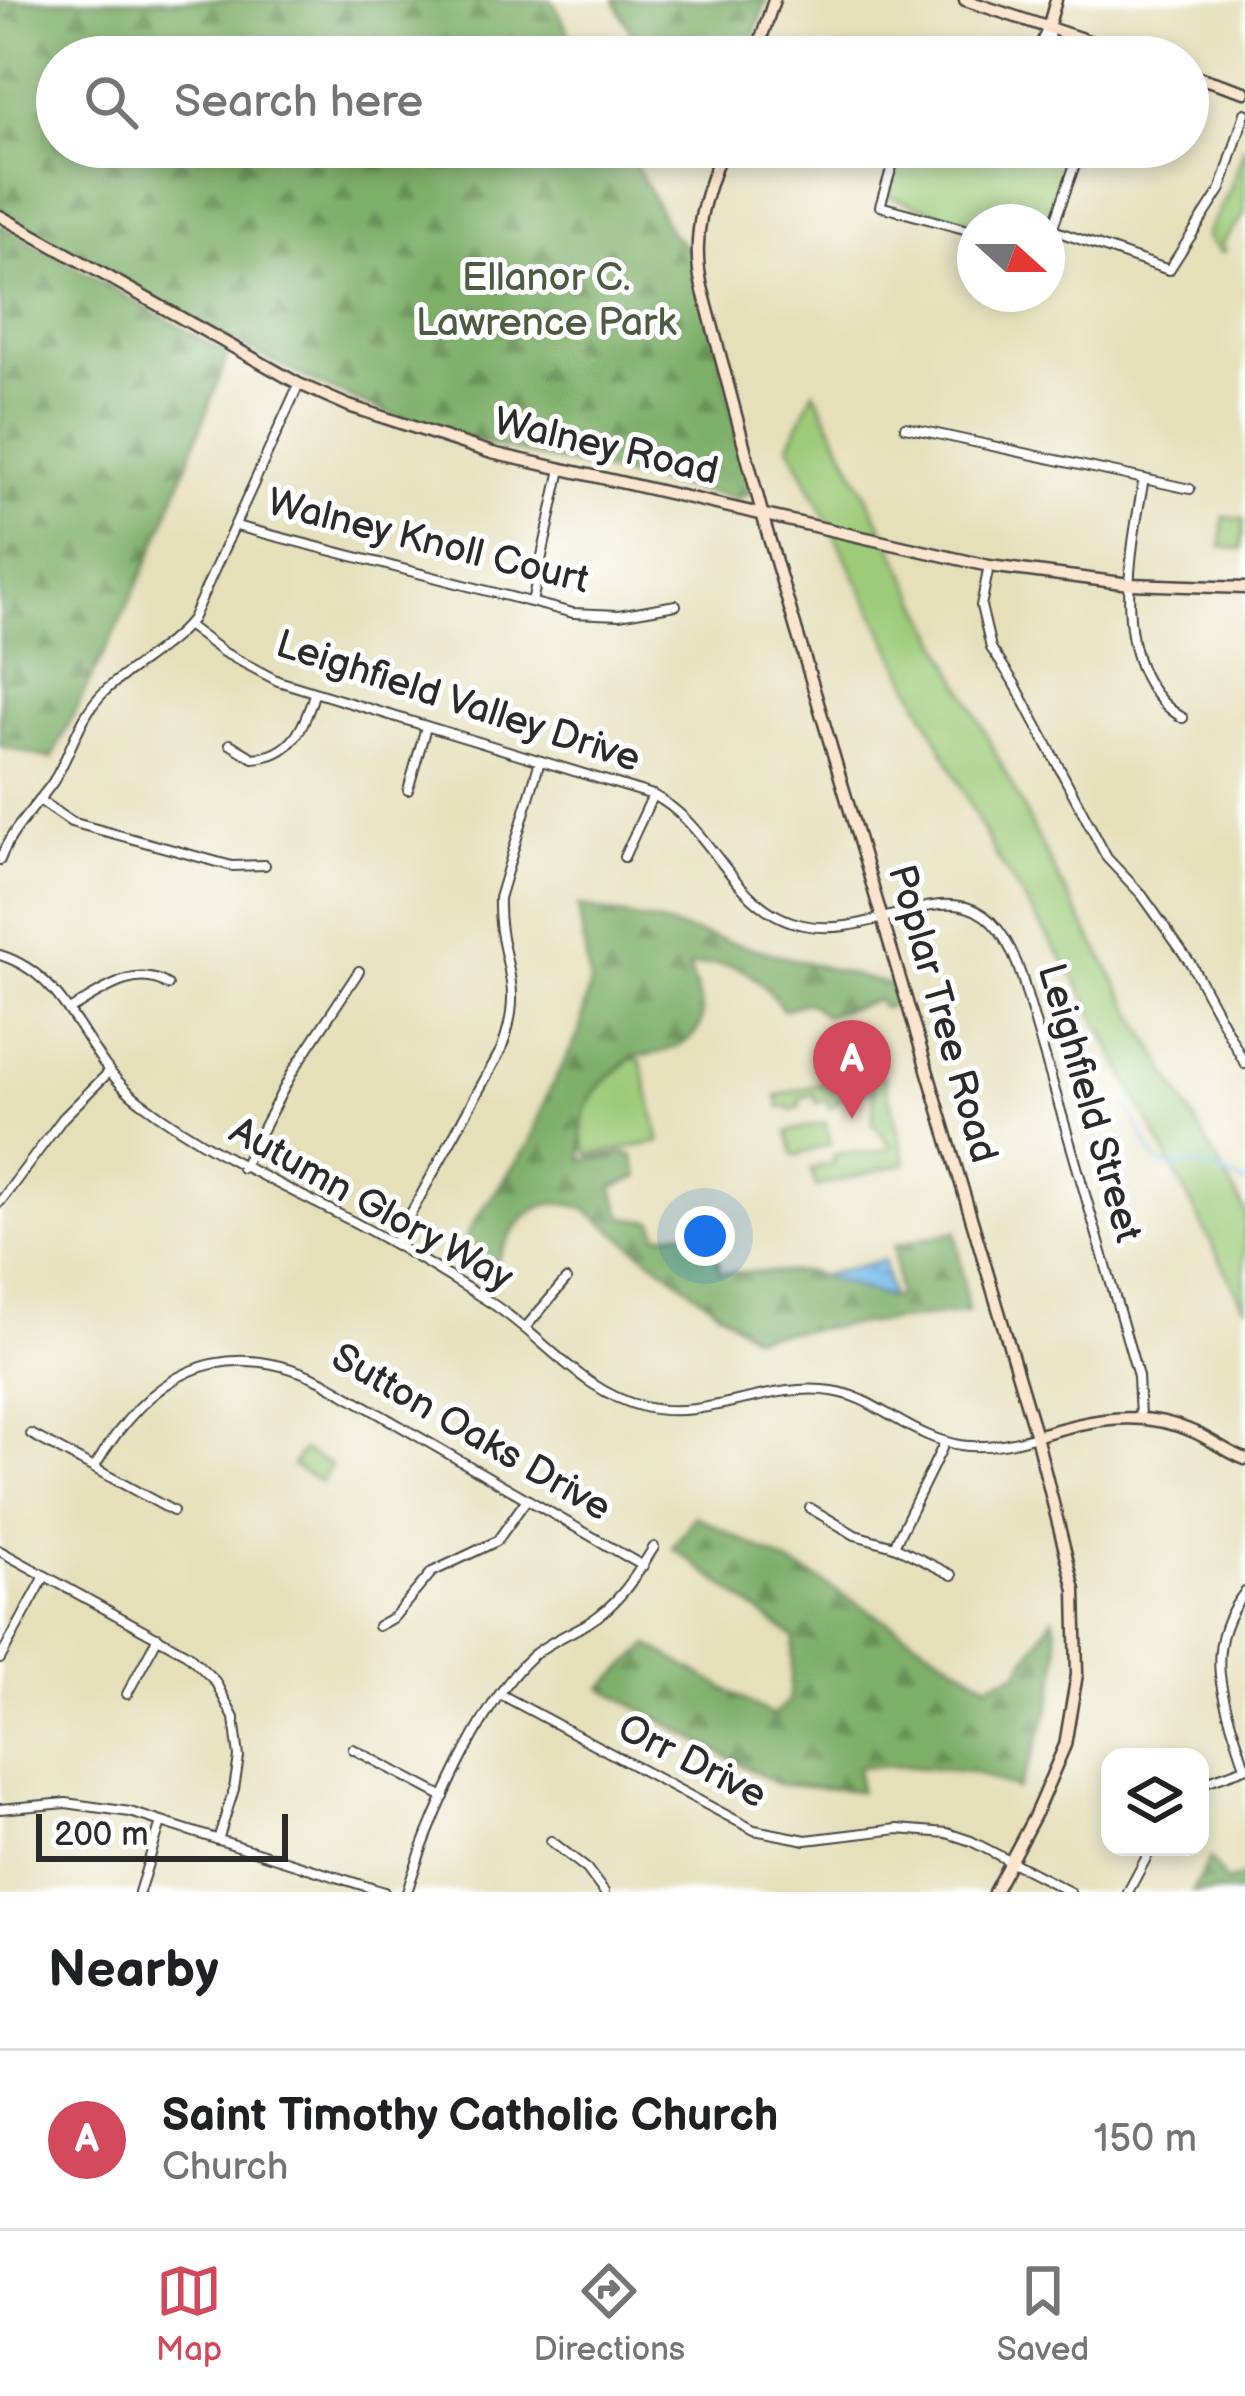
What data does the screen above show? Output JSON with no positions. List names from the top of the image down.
{
  "streets": {
    "main road": ["Walney Road", "Poplar Tree Road"],
    "street": [
      "Walney Knoll Court",
      "Leighfield Valley Drive",
      "Leighfield Street",
      "Autumn Glory Way",
      "Sutton Oaks Drive",
      "Orr Drive"
    ]
  },
  "crossings": [
    ["Walney Road", "Poplar Tree Road"],
    ["Leighfield Valley Drive", "Poplar Tree Road"],
    ["Leighfield Valley Drive", "Leighfield Street"],
    ["Poplar Tree Road", "Leighfield Street"],
    ["Poplar Tree Road", "Autumn Glory Way"],
    ["Poplar Tree Road", "Orr Drive"]
  ],
  "parks": ["Ellanor C. Lawrence Park"],
  "scale_bar": "200 m",
  "north": "right",
  "page": {
    "search": "Search here",
    "pins": "A",
    "scale": "200 m",
    "heading": "Nearby",
    "list": [
      {
        "mark": "A",
        "name": "Saint Timothy Catholic Church",
        "note": "Church",
        "value": "150 m"
      }
    ],
    "nav": ["Map", "Directions", "Saved"]
  }
}
